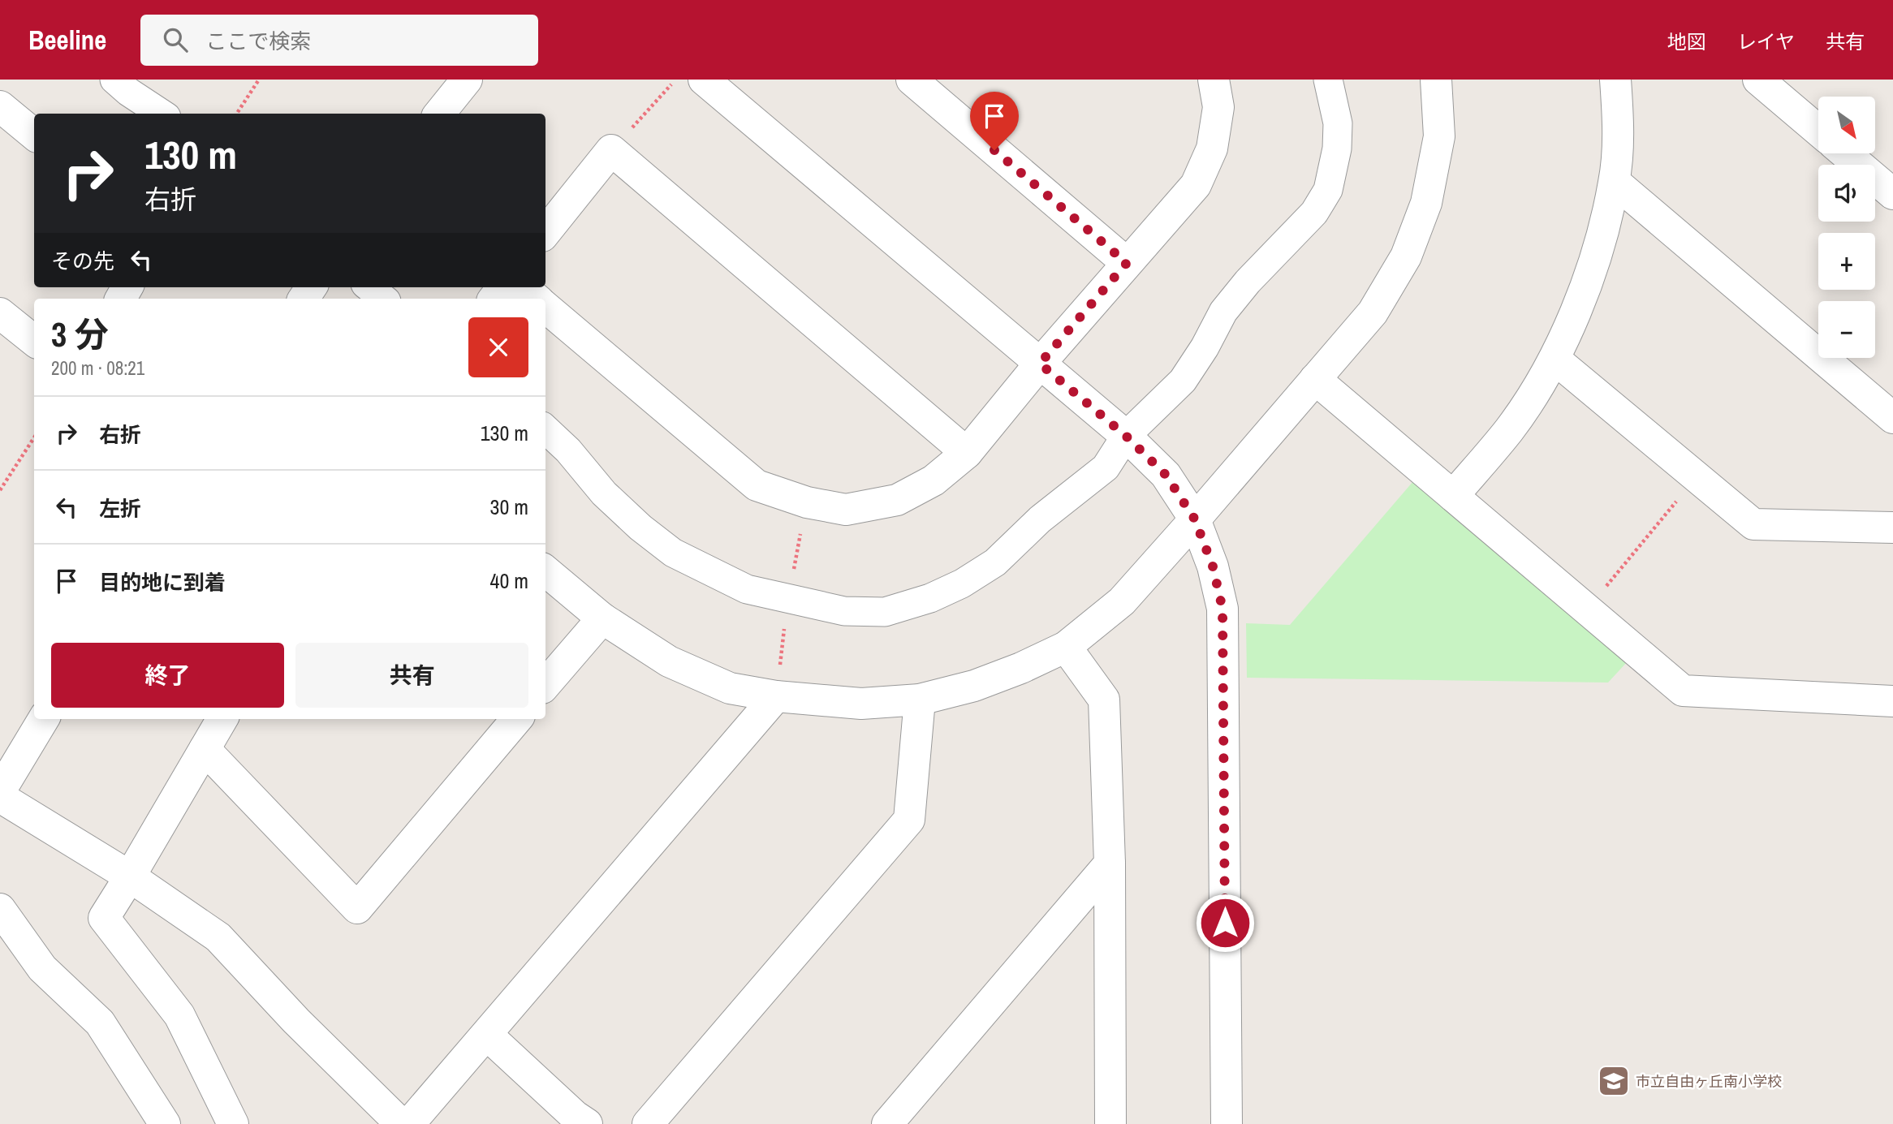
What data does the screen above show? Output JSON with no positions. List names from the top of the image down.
{
  "places": {
    "school or university": ["市立自由ヶ丘南小学校"]
  },
  "north": "bottom right",
  "page": {
    "header": "Beeline",
    "search": "ここで検索",
    "nav": ["地図", "レイヤ", "共有"],
    "map_buttons": ["+", "−"],
    "turn": ["130 m", "右折"],
    "then": "その先",
    "heading": ["3 分", "200 m · 08:21"],
    "list": [
      {
        "name": "右折",
        "value": "130 m"
      },
      {
        "name": "左折",
        "value": "30 m"
      },
      {
        "name": "目的地に到着",
        "value": "40 m"
      }
    ],
    "buttons": ["終了", "共有"]
  }
}
